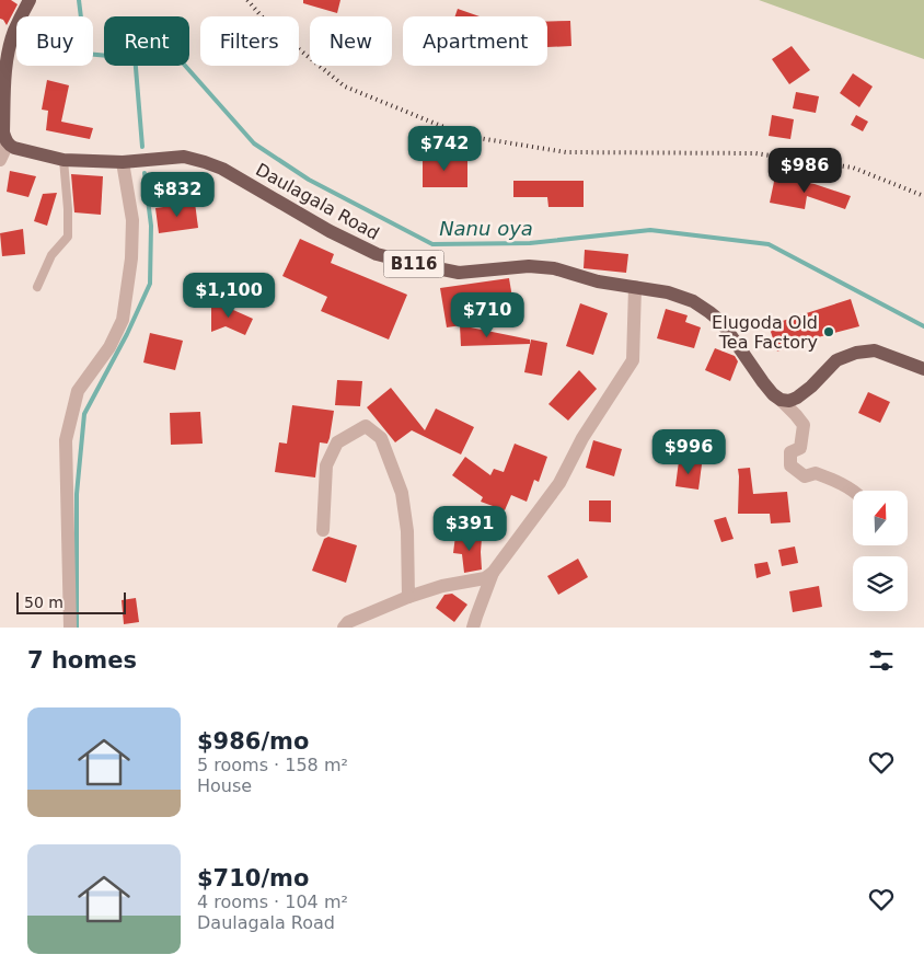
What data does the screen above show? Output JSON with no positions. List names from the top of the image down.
{
  "streets": {
    "main road": ["Daulagala Road", "B116"]
  },
  "water": ["Nanu oya"],
  "places": ["Elugoda Old Tea Factory"],
  "scale_bar": "50 m",
  "north": "top",
  "page": {
    "chip": [
      "Buy",
      "Rent",
      "Filters",
      "New",
      "Apartment"
    ],
    "price": [
      "$742",
      "$986",
      "$832",
      "$1,100",
      "$710",
      "$996",
      "$391"
    ],
    "scale": "50 m",
    "heading": "7 homes",
    "list": [
      {
        "name": "$986/mo",
        "note": "5 rooms · 158 m² · House"
      },
      {
        "name": "$710/mo",
        "note": "4 rooms · 104 m² · Daulagala Road"
      }
    ]
  }
}
